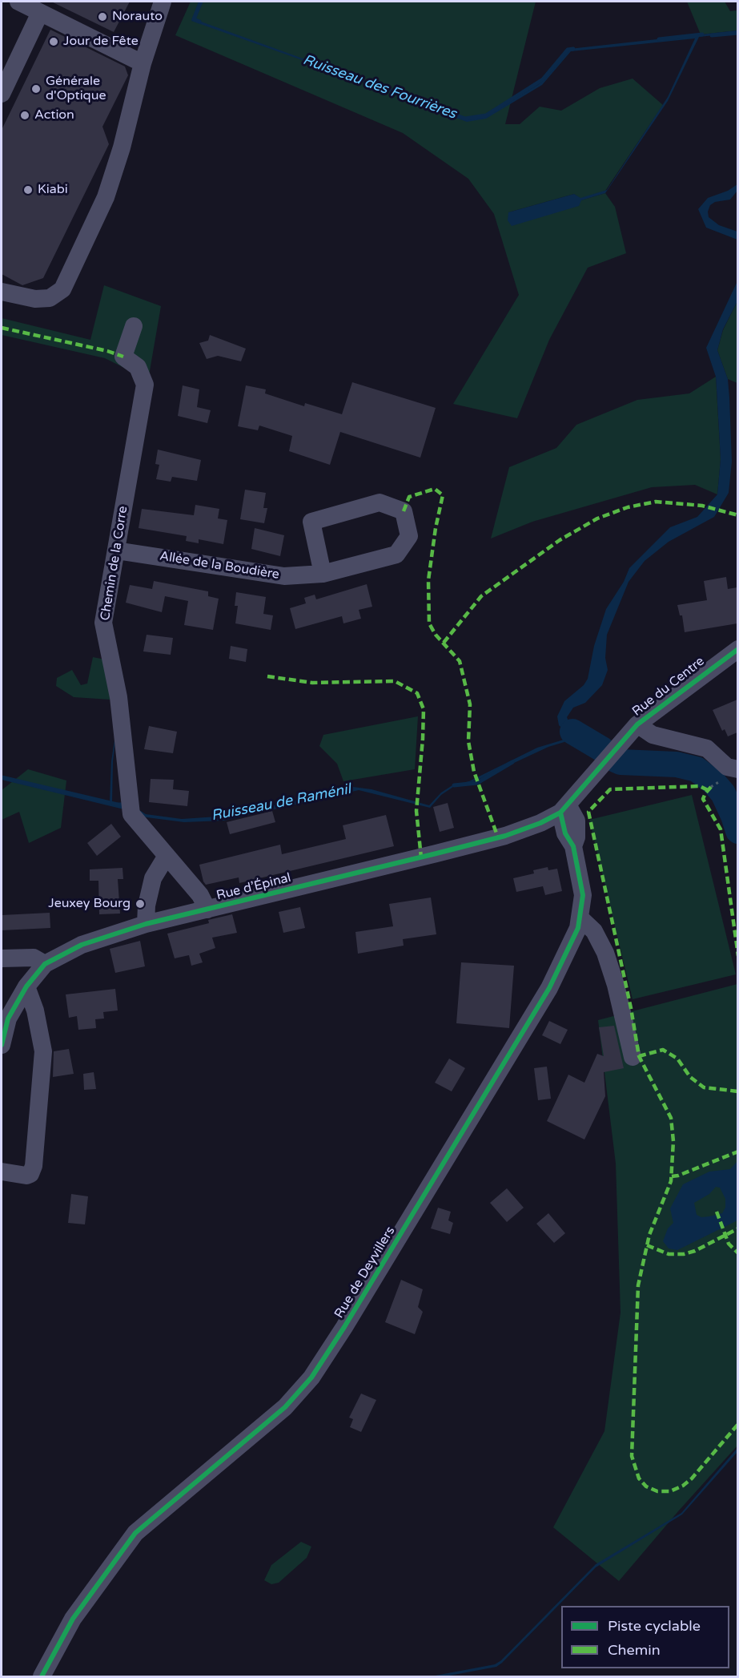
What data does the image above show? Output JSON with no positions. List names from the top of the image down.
{
  "streets": {
    "street": [
      "Chemin de la Corre",
      "Allée de la Boudière",
      "Rue du Centre",
      "Rue d’Épinal",
      "Rue de Deyvillers"
    ]
  },
  "crossings": [
    ["Chemin de la Corre", "Allée de la Boudière"],
    ["Chemin de la Corre", "Rue d’Épinal"],
    ["Rue du Centre", "Rue d’Épinal"],
    ["Rue du Centre", "Rue de Deyvillers"],
    ["Rue d’Épinal", "Rue de Deyvillers"]
  ],
  "water": ["Ruisseau des Fourrières", "Ruisseau de Raménil"],
  "places": [
    "Norauto",
    "Jour de Fête",
    "Générale d'Optique",
    "Action",
    "Kiabi",
    "Jeuxey Bourg"
  ],
  "legend": ["Piste cyclable", "Chemin"]
}
